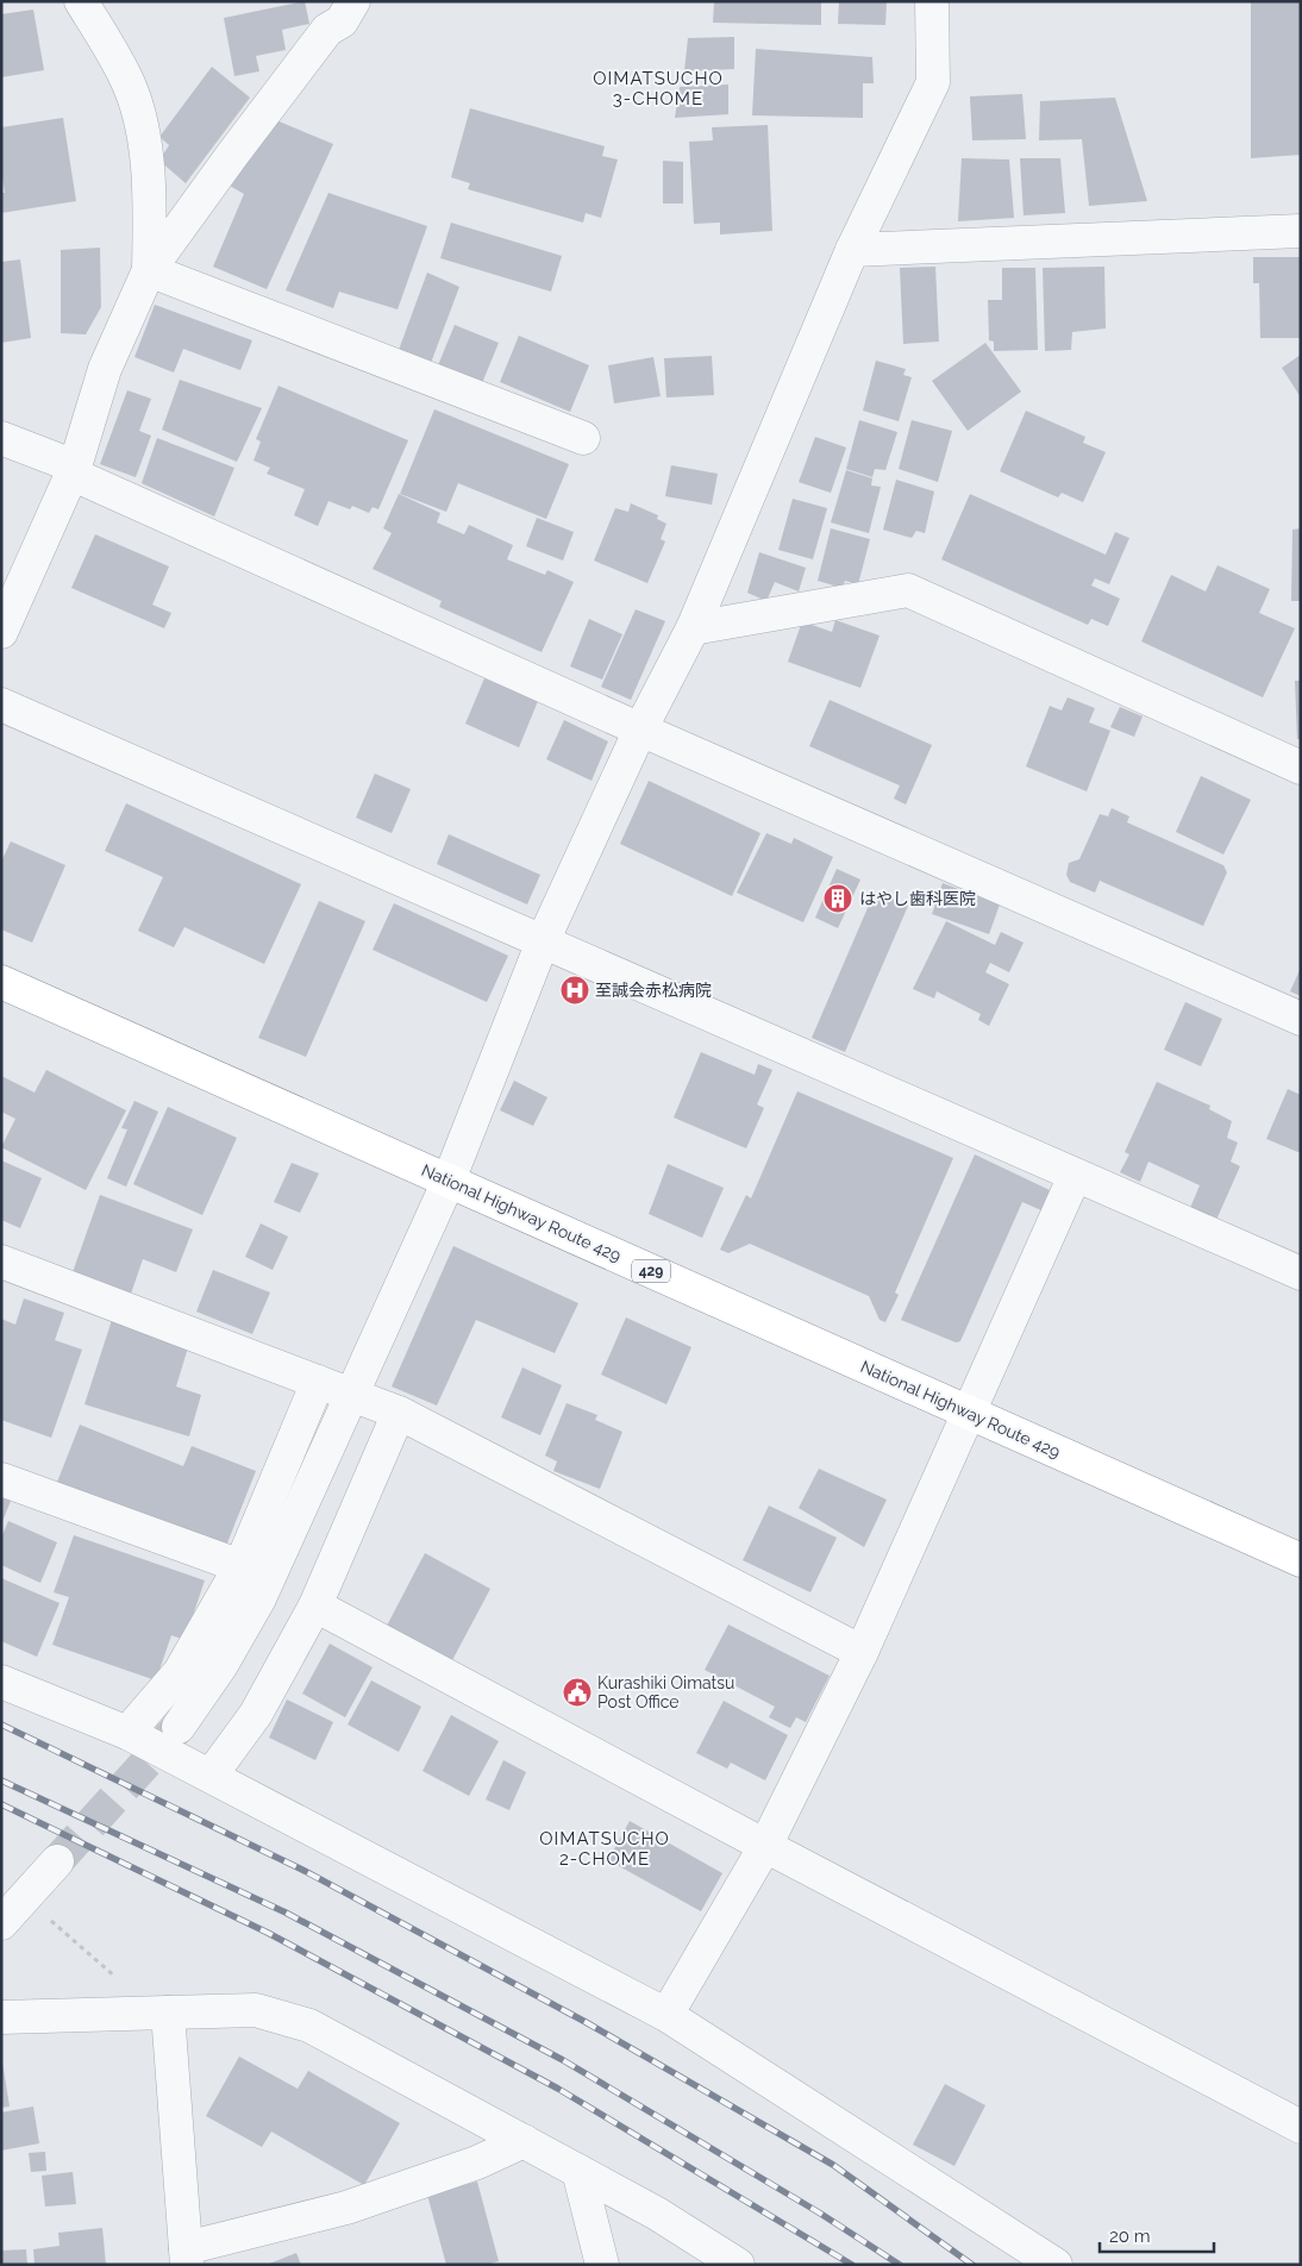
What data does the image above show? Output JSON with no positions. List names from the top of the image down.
{
  "streets": {
    "highway": ["National Highway Route 429", "429"]
  },
  "districts": ["OIMATSUCHO 3-CHOME", "OIMATSUCHO 2-CHOME"],
  "places": {
    "building": ["はやし歯科医院"],
    "hospital": ["至誠会赤松病院"],
    "public building": ["Kurashiki Oimatsu Post Office"]
  },
  "scale_bar": "20 m"
}
